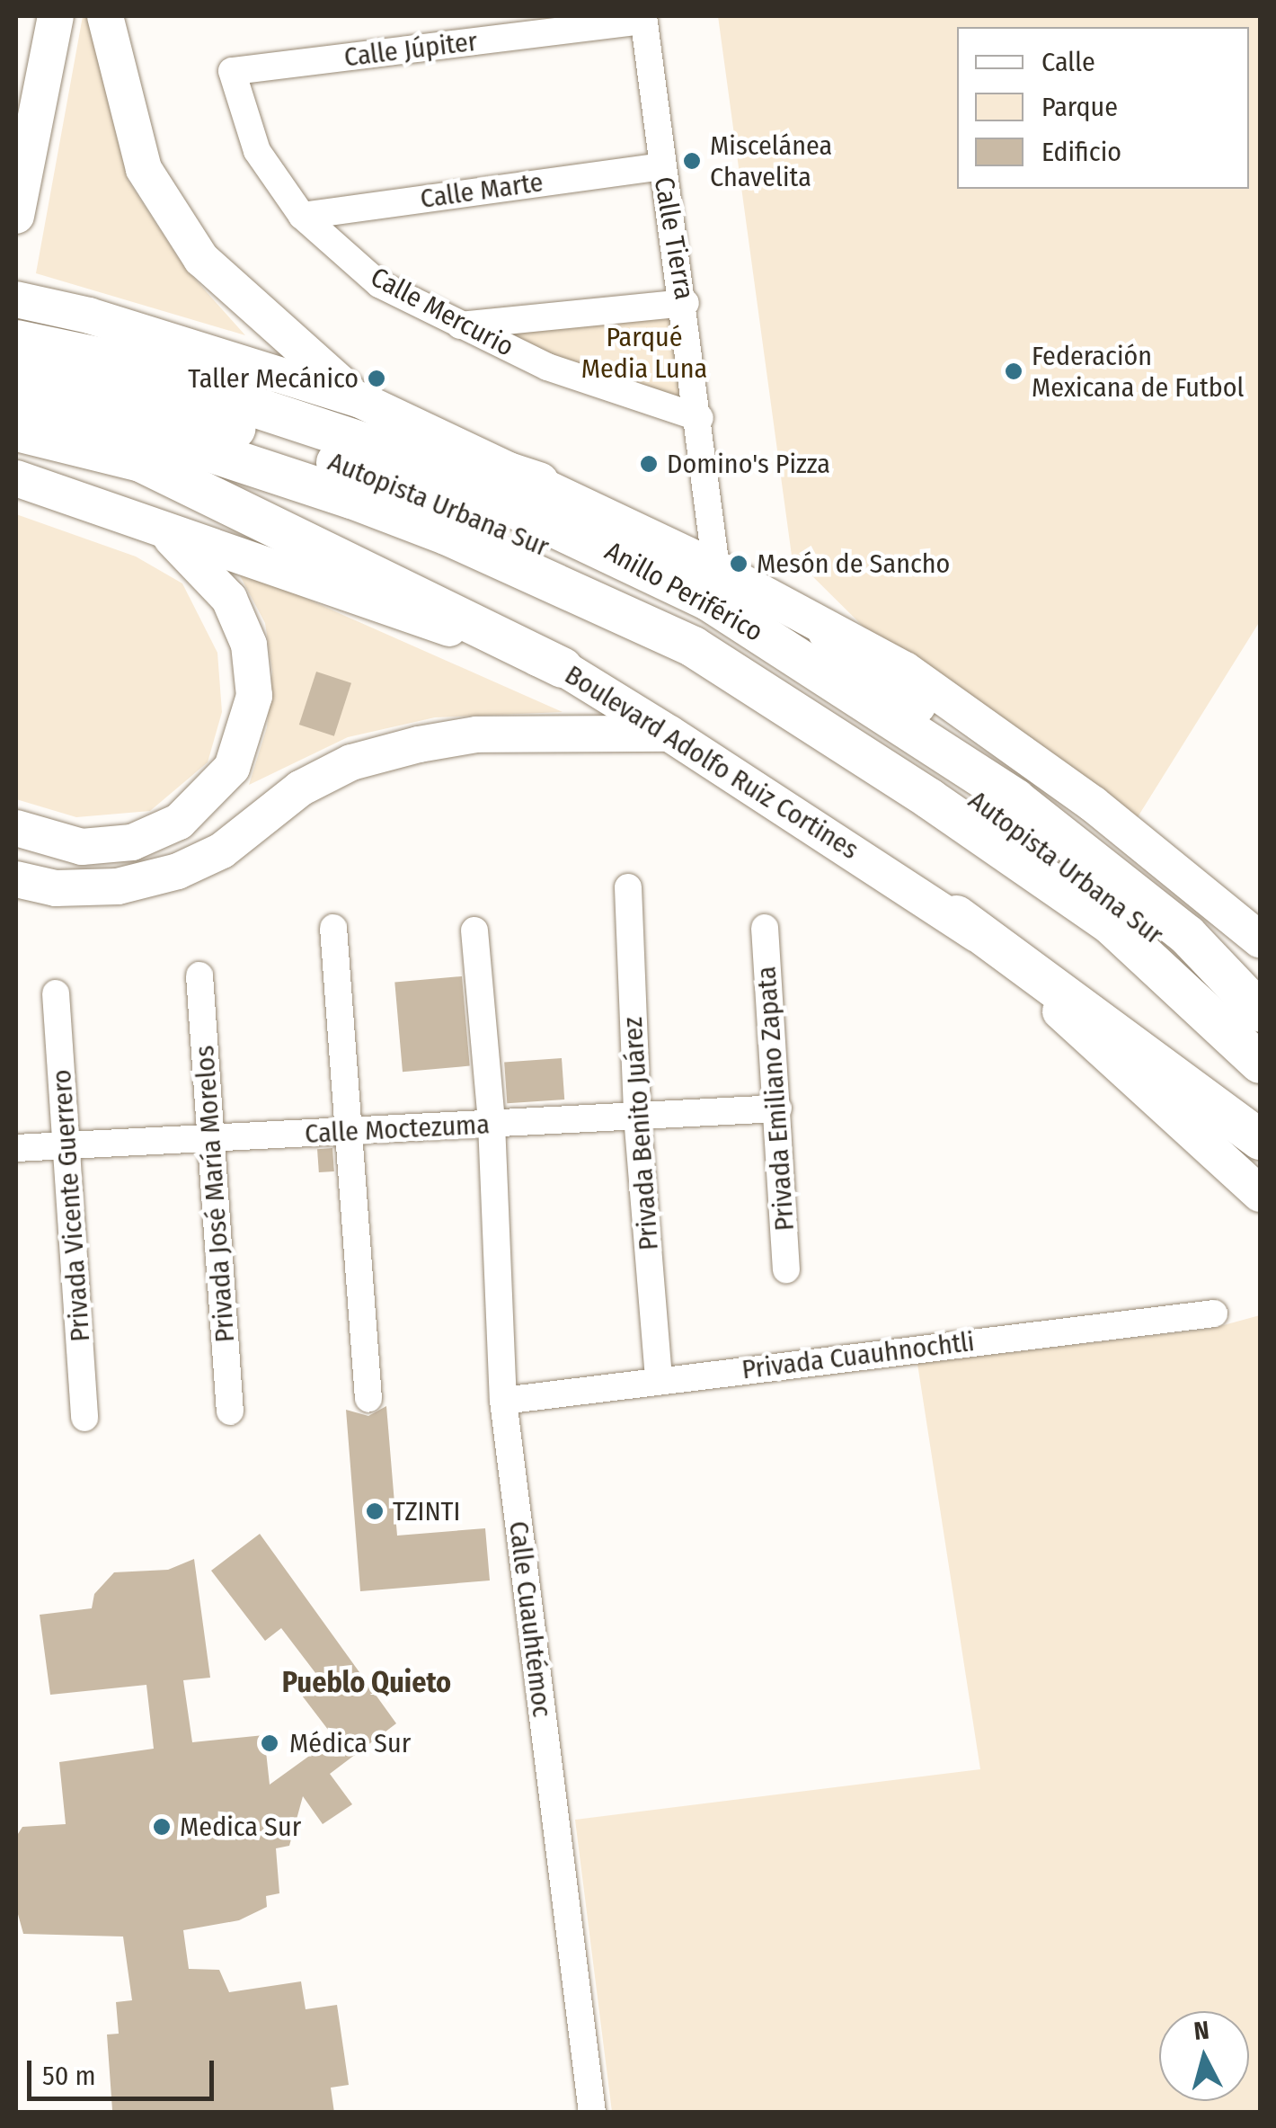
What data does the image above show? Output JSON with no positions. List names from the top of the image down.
{
  "streets": {
    "highway": ["Autopista Urbana Sur", "Anillo Periférico"],
    "main road": ["Boulevard Adolfo Ruiz Cortines"],
    "street": [
      "Calle Júpiter",
      "Calle Marte",
      "Calle Tierra",
      "Calle Mercurio",
      "Privada Emiliano Zapata",
      "Calle Moctezuma",
      "Privada Benito Juárez",
      "Privada José María Morelos",
      "Privada Vicente Guerrero",
      "Privada Cuauhnochtli",
      "Calle Cuauhtémoc"
    ]
  },
  "crossings": [
    ["Calle Júpiter", "Calle Tierra"],
    ["Calle Júpiter", "Calle Mercurio"],
    ["Calle Marte", "Calle Tierra"],
    ["Calle Marte", "Calle Mercurio"],
    ["Calle Tierra", "Calle Mercurio"],
    ["Privada Emiliano Zapata", "Calle Moctezuma"],
    ["Calle Moctezuma", "Privada Benito Juárez"],
    ["Calle Moctezuma", "Privada José María Morelos"],
    ["Calle Moctezuma", "Privada Vicente Guerrero"],
    ["Calle Moctezuma", "Calle Cuauhtémoc"],
    ["Privada Benito Juárez", "Privada Cuauhnochtli"],
    ["Privada Cuauhnochtli", "Calle Cuauhtémoc"]
  ],
  "districts": ["Pueblo Quieto"],
  "parks": ["Parqué Media Luna"],
  "places": [
    "Miscelánea Chavelita",
    "Federación Mexicana de Futbol",
    "Taller Mecánico",
    "Domino's Pizza",
    "Mesón de Sancho",
    "TZINTI",
    "Médica Sur",
    "Medica Sur"
  ],
  "legend": ["Calle", "Parque", "Edificio"],
  "scale_bar": "50 m",
  "north": "top"
}
